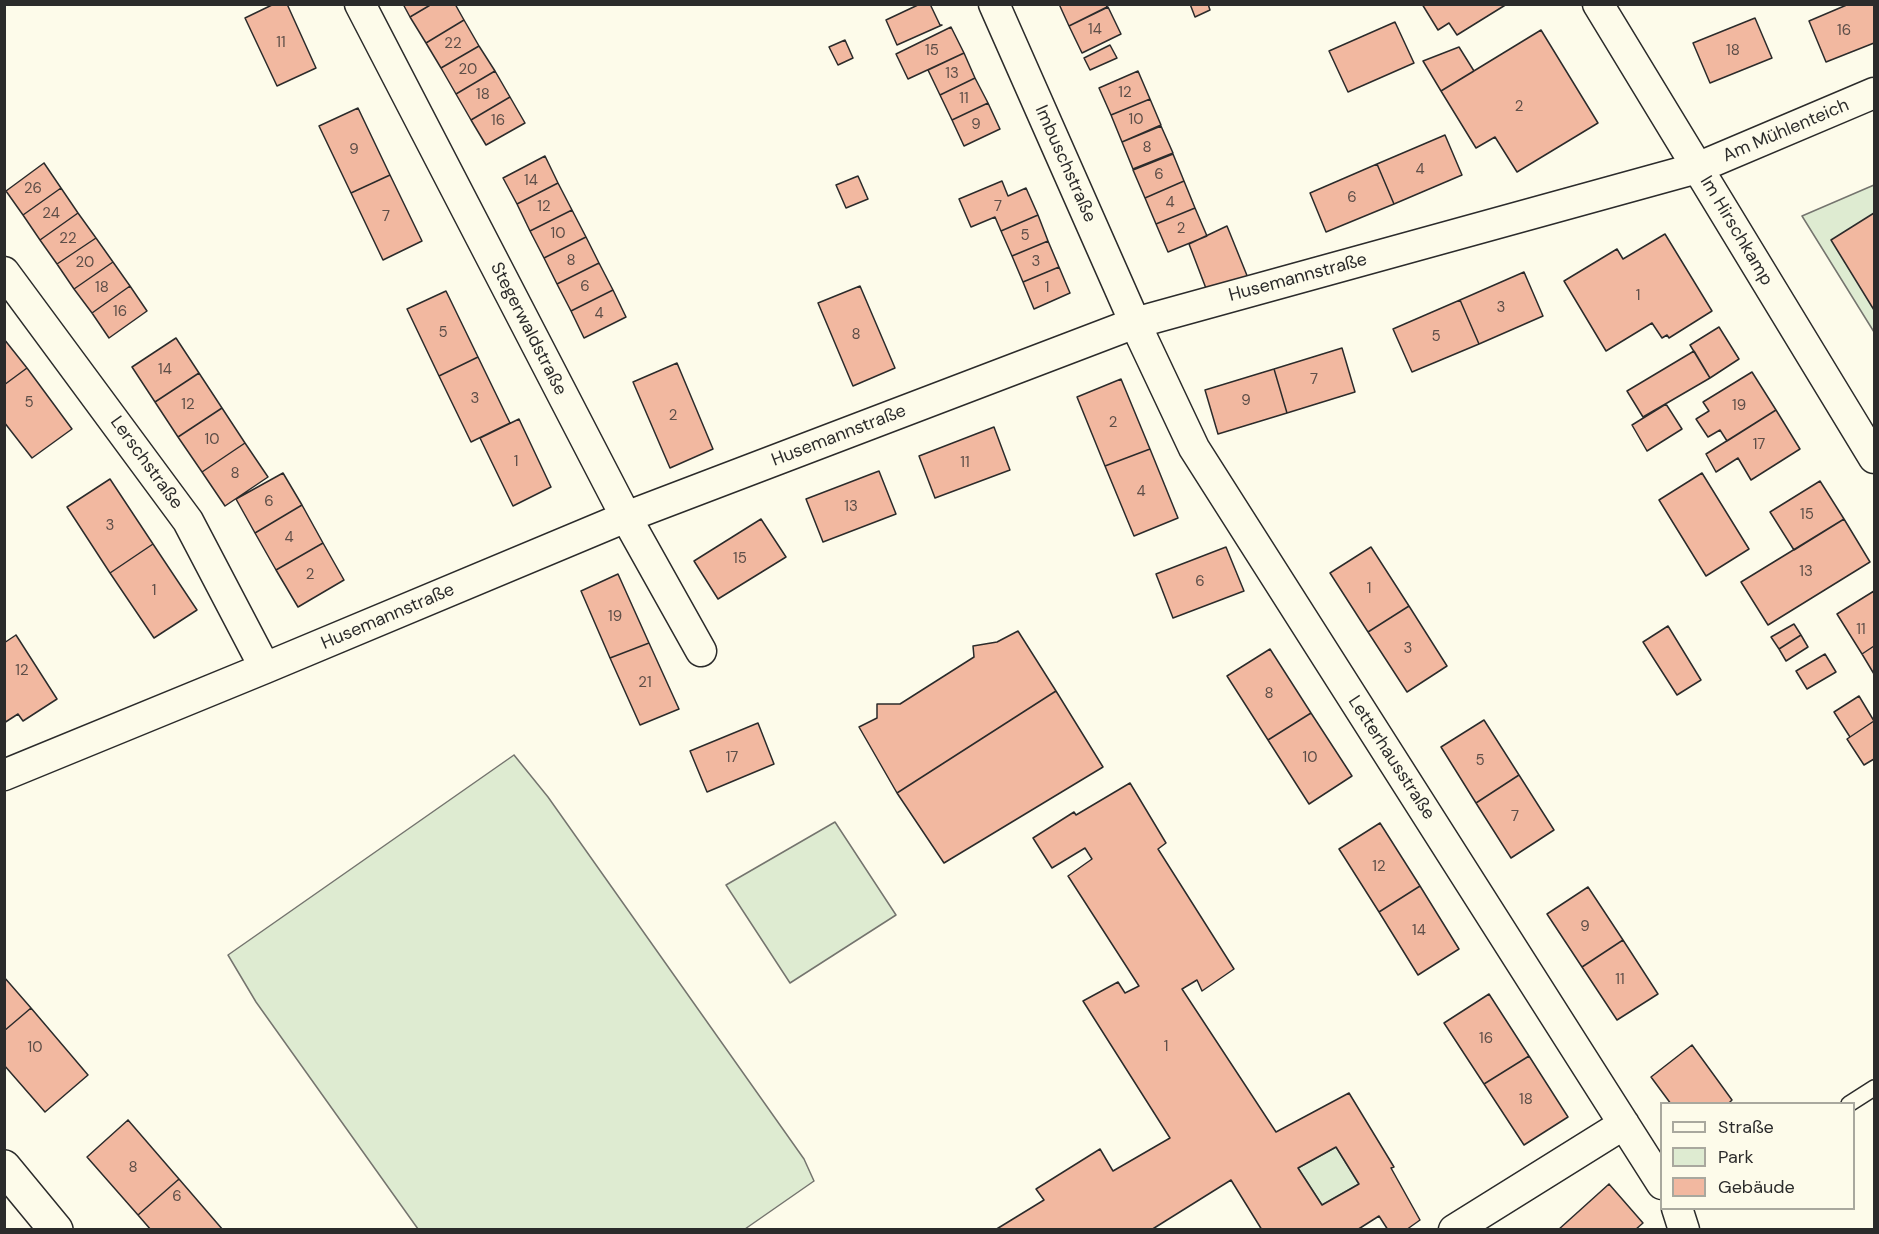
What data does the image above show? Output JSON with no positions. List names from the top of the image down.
{
  "streets": {
    "street": [
      "Am Mühlenteich",
      "Imbuschstraße",
      "Im Hirschkamp",
      "Husemannstraße",
      "Stegerwaldstraße",
      "Lerschstraße",
      "Letterhausstraße"
    ]
  },
  "crossings": [
    ["Am Mühlenteich", "Im Hirschkamp"],
    ["Am Mühlenteich", "Husemannstraße"],
    ["Imbuschstraße", "Husemannstraße"],
    ["Imbuschstraße", "Letterhausstraße"],
    ["Im Hirschkamp", "Husemannstraße"],
    ["Husemannstraße", "Stegerwaldstraße"],
    ["Husemannstraße", "Lerschstraße"],
    ["Husemannstraße", "Letterhausstraße"]
  ],
  "house_numbers": [
    "14",
    "16",
    "11",
    "22",
    "15",
    "18",
    "20",
    "13",
    "12",
    "18",
    "11",
    "2",
    "10",
    "16",
    "9",
    "8",
    "9",
    "4",
    "6",
    "14",
    "26",
    "6",
    "4",
    "12",
    "7",
    "24",
    "7",
    "2",
    "10",
    "5",
    "22",
    "8",
    "3",
    "20",
    "6",
    "18",
    "1",
    "1",
    "3",
    "16",
    "4",
    "5",
    "8",
    "5",
    "14",
    "7",
    "3",
    "9",
    "5",
    "12",
    "19",
    "2",
    "2",
    "10",
    "17",
    "1",
    "11",
    "8",
    "4",
    "6",
    "13",
    "15",
    "3",
    "4",
    "15",
    "13",
    "2",
    "6",
    "1",
    "1",
    "19",
    "11",
    "3",
    "12",
    "21",
    "8",
    "17",
    "10",
    "5",
    "7",
    "12",
    "9",
    "14",
    "11",
    "16",
    "1",
    "10",
    "18",
    "8",
    "6"
  ],
  "legend": ["Straße", "Park", "Gebäude"]
}
